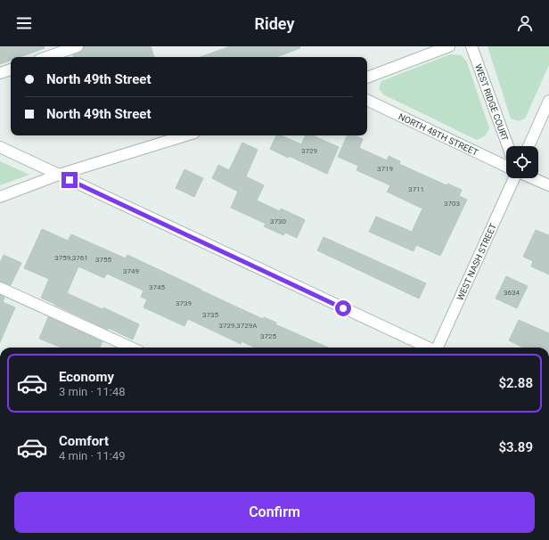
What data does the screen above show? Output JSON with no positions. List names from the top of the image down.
{
  "streets": {
    "street": ["WEST RIDGE COURT", "NORTH 48TH STREET", "WEST NASH STREET"]
  },
  "house_numbers": [
    "3729",
    "3719",
    "3711",
    "3703",
    "3730",
    "3759,3761",
    "3755",
    "3749",
    "3745",
    "3634",
    "3739",
    "3735",
    "3729,3729A",
    "3725"
  ],
  "page": {
    "header": "Ridey",
    "banner": ["North 49th Street", "North 49th Street"],
    "list": [
      {
        "name": "Economy",
        "note": "3 min · 11:48",
        "value": "$2.88"
      },
      {
        "name": "Comfort",
        "note": "4 min · 11:49",
        "value": "$3.89"
      }
    ],
    "buttons": "Confirm"
  }
}
